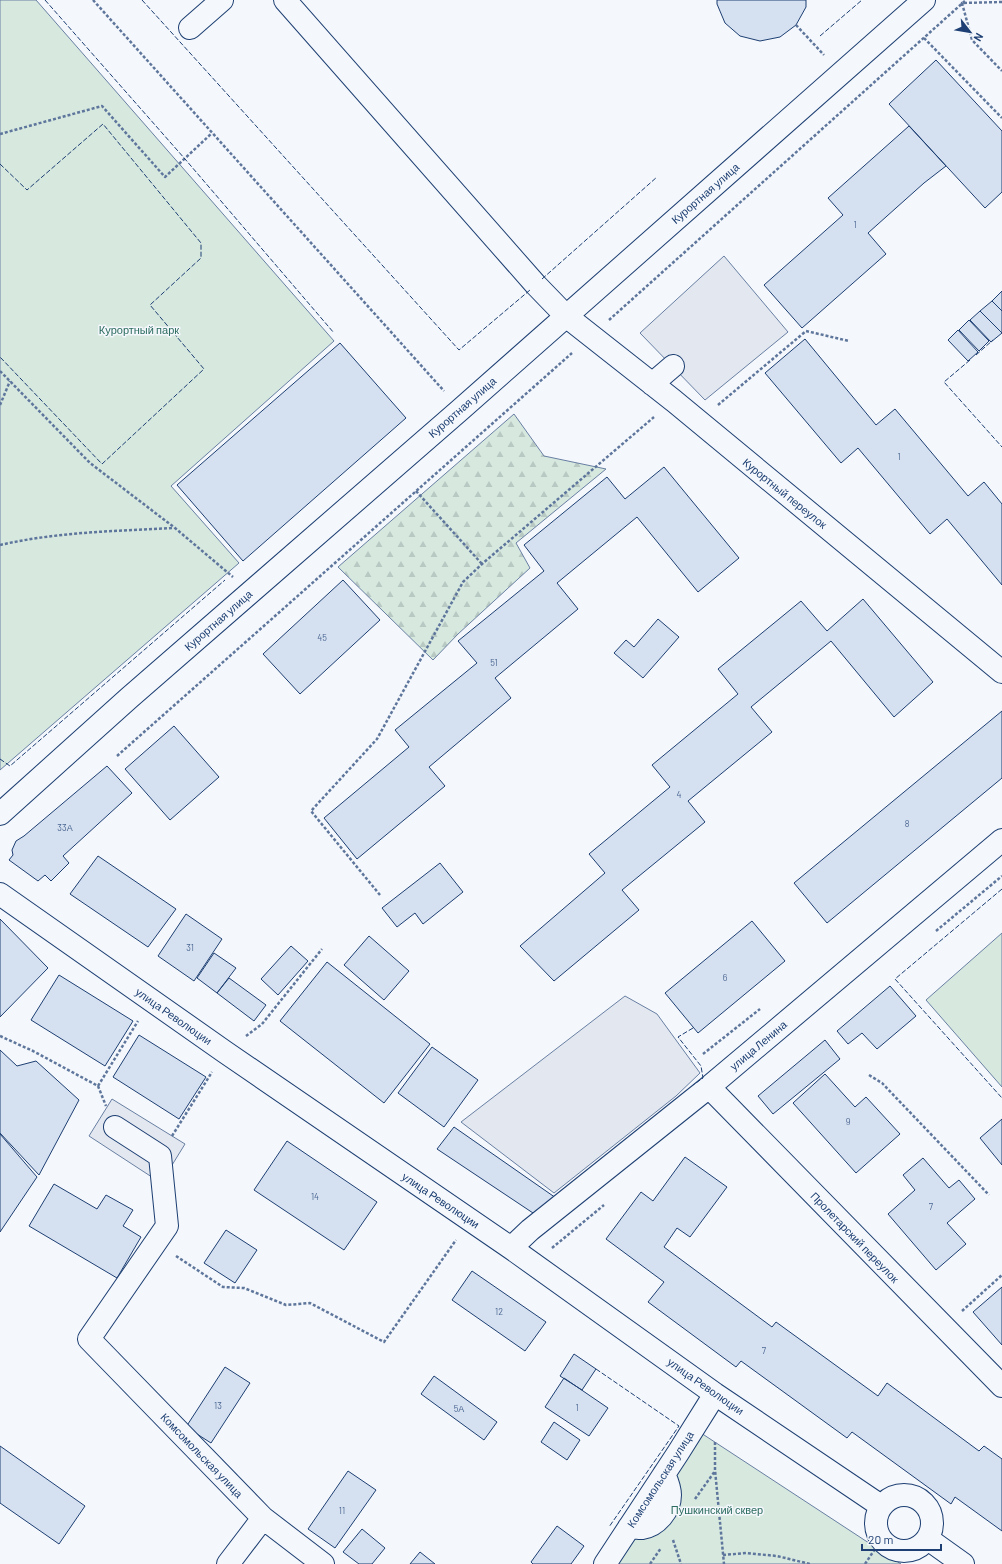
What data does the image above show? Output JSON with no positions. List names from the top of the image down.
{
  "streets": {
    "street": [
      "Курортная улица",
      "Курортный переулок",
      "улица Революции",
      "улица Ленина",
      "Пролетарский переулок",
      "Комсомольская улица"
    ]
  },
  "crossings": [
    ["Курортная улица", "Курортный переулок"],
    ["улица Революции", "улица Ленина"],
    ["улица Революции", "Комсомольская улица"],
    ["улица Ленина", "Пролетарский переулок"]
  ],
  "parks": ["Курортный парк", "Пушкинский сквер"],
  "house_numbers": [
    "1",
    "1",
    "45",
    "51",
    "4",
    "8",
    "33А",
    "31",
    "6",
    "9",
    "14",
    "7",
    "12",
    "7",
    "13",
    "1",
    "5А",
    "11"
  ],
  "scale_bar": "20 m",
  "north": "bottom right"
}
